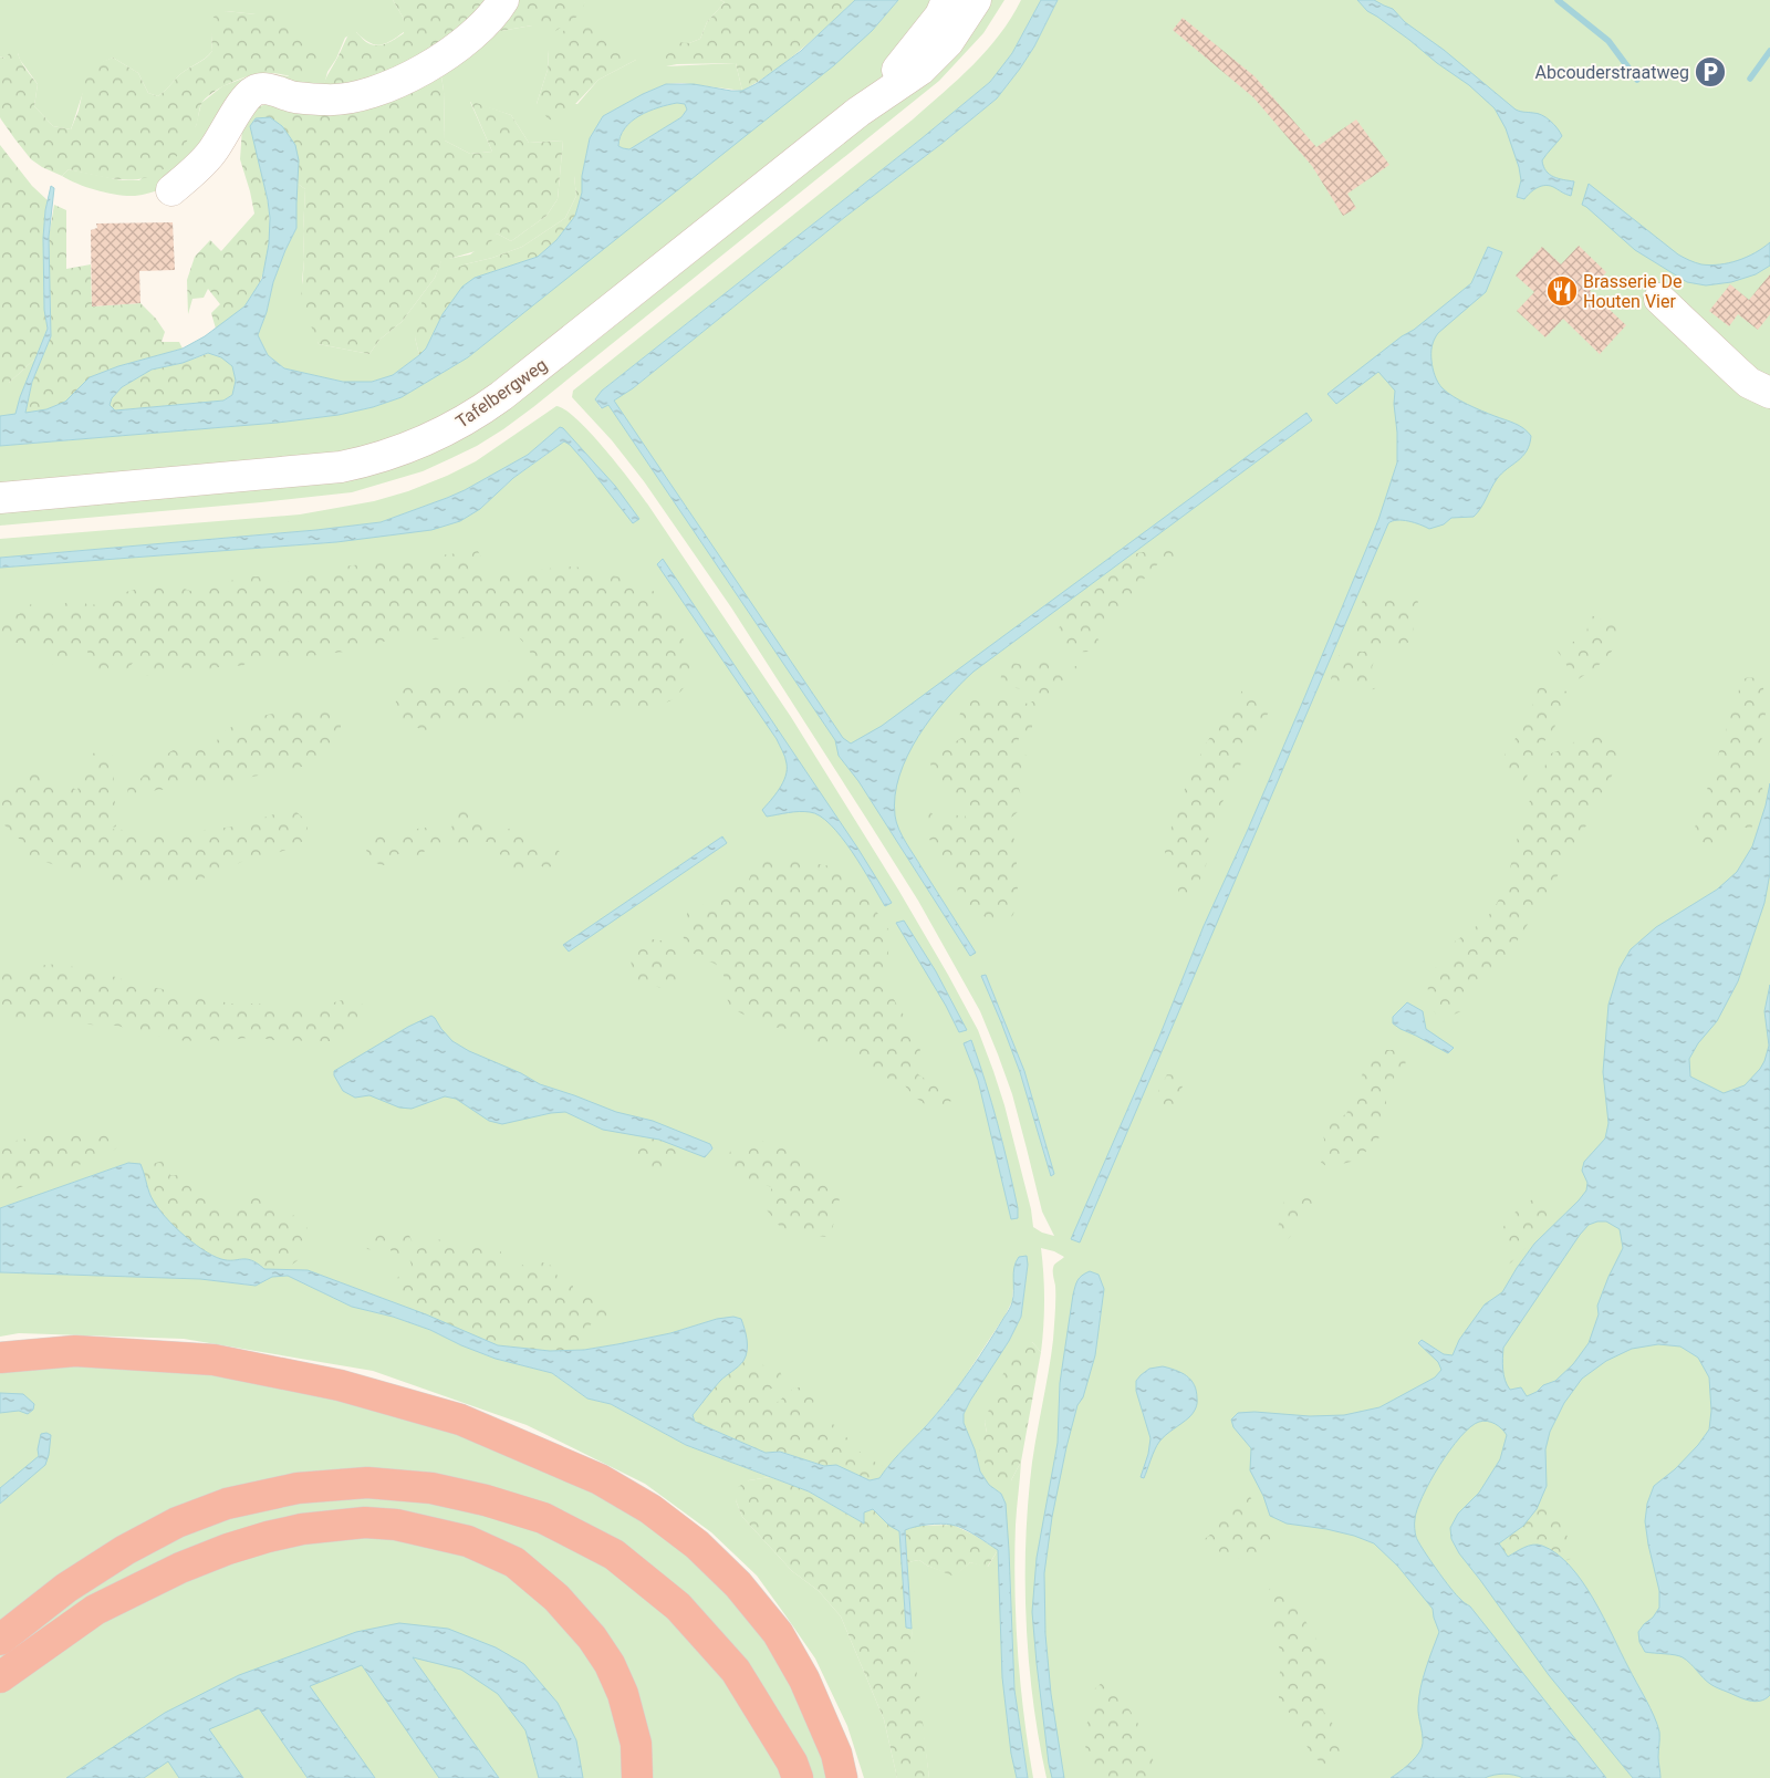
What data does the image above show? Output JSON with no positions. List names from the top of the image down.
{
  "streets": {
    "street": ["Tafelbergweg"]
  },
  "places": {
    "parking": ["Abcouderstraatweg"],
    "restaurant": ["Brasserie De Houten Vier"]
  }
}
